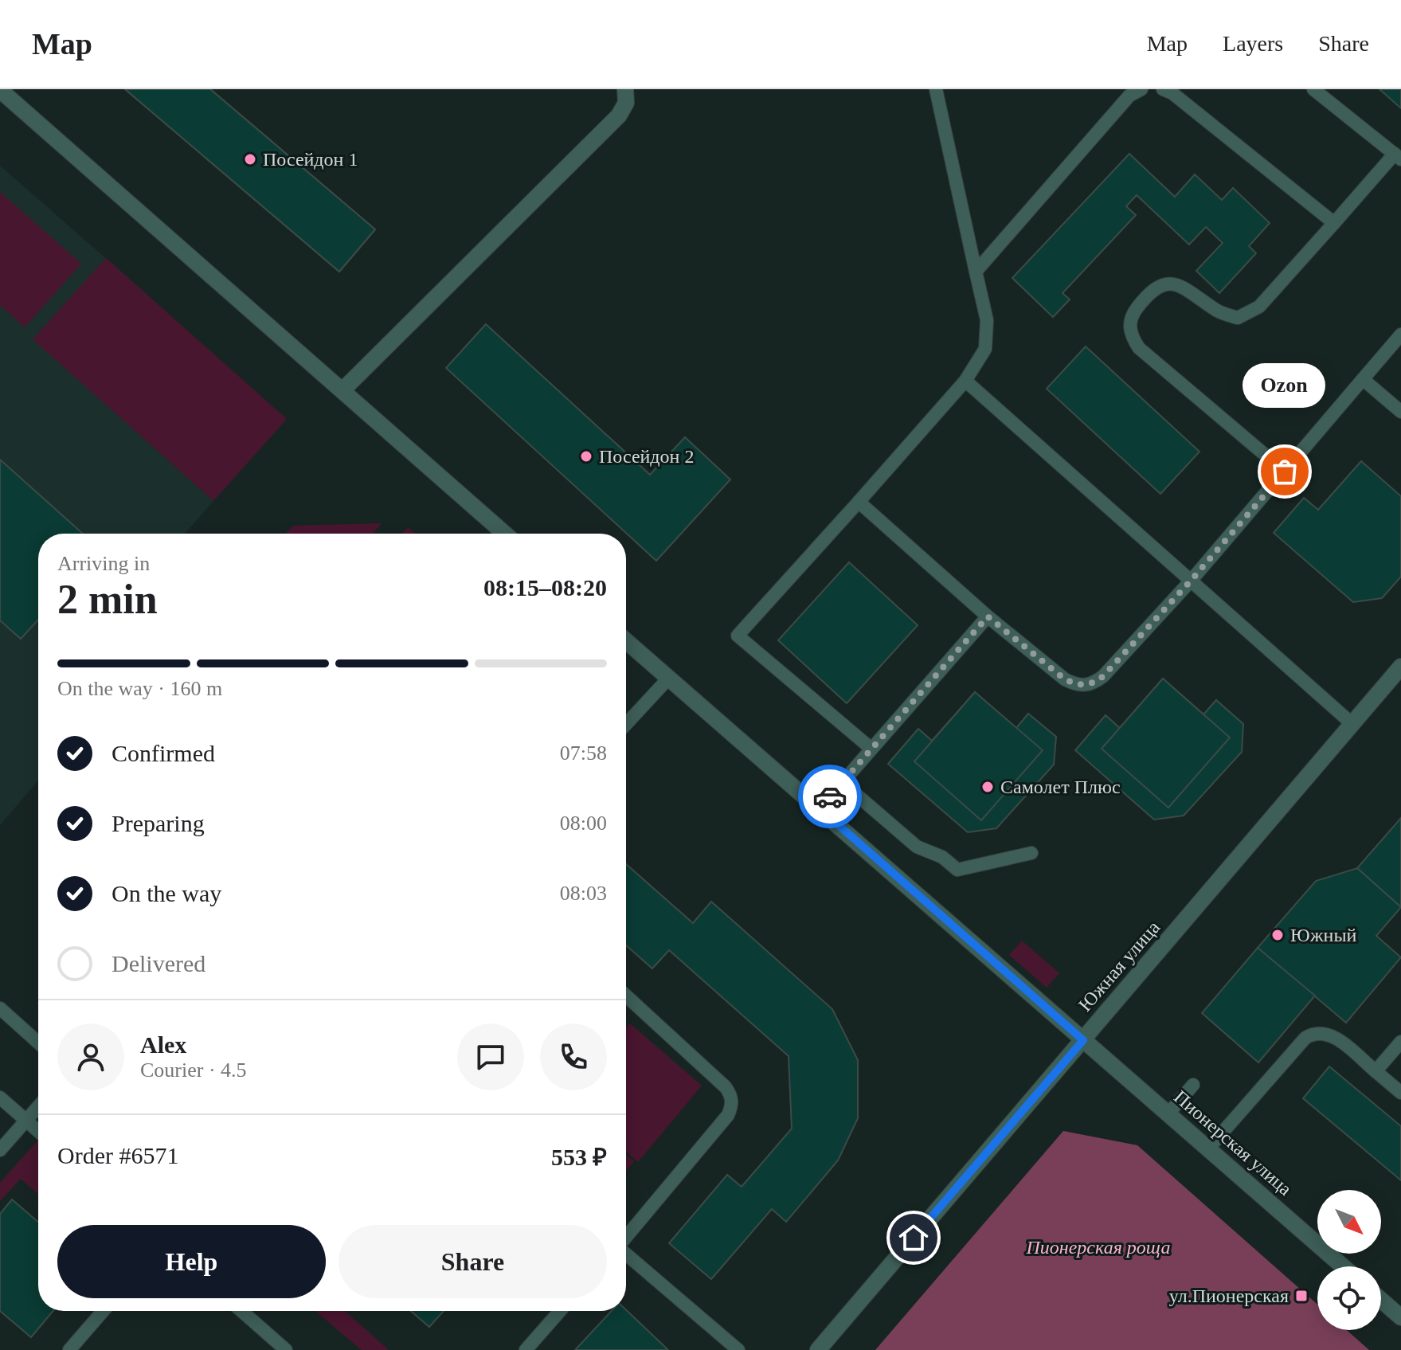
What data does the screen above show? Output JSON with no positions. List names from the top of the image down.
{
  "streets": {
    "street": ["Южная улица", "Пионерская улица"]
  },
  "crossings": [
    ["Южная улица", "Пионерская улица"]
  ],
  "parks": ["Пионерская роща"],
  "places": {
    "other": [
      "Посейдон 1",
      "Посейдон 2",
      "Ozon",
      "Самолет Плюс",
      "Южный"
    ],
    "transit": ["ул.Пионерская"]
  },
  "north": "bottom right",
  "page": {
    "header": "Map",
    "nav": ["Map", "Layers", "Share"],
    "bubble": "Ozon",
    "heading": ["2 min", "Arriving in", "08:15–08:20"],
    "panel": [
      "Alex",
      "Courier · 4.5",
      "Order #6571",
      "553 ₽"
    ],
    "bar": "On the way · 160 m",
    "list": [
      ["Confirmed", "07:58"],
      ["Preparing", "08:00"],
      ["On the way", "08:03"],
      "Delivered"
    ],
    "buttons": ["Help", "Share"]
  }
}
